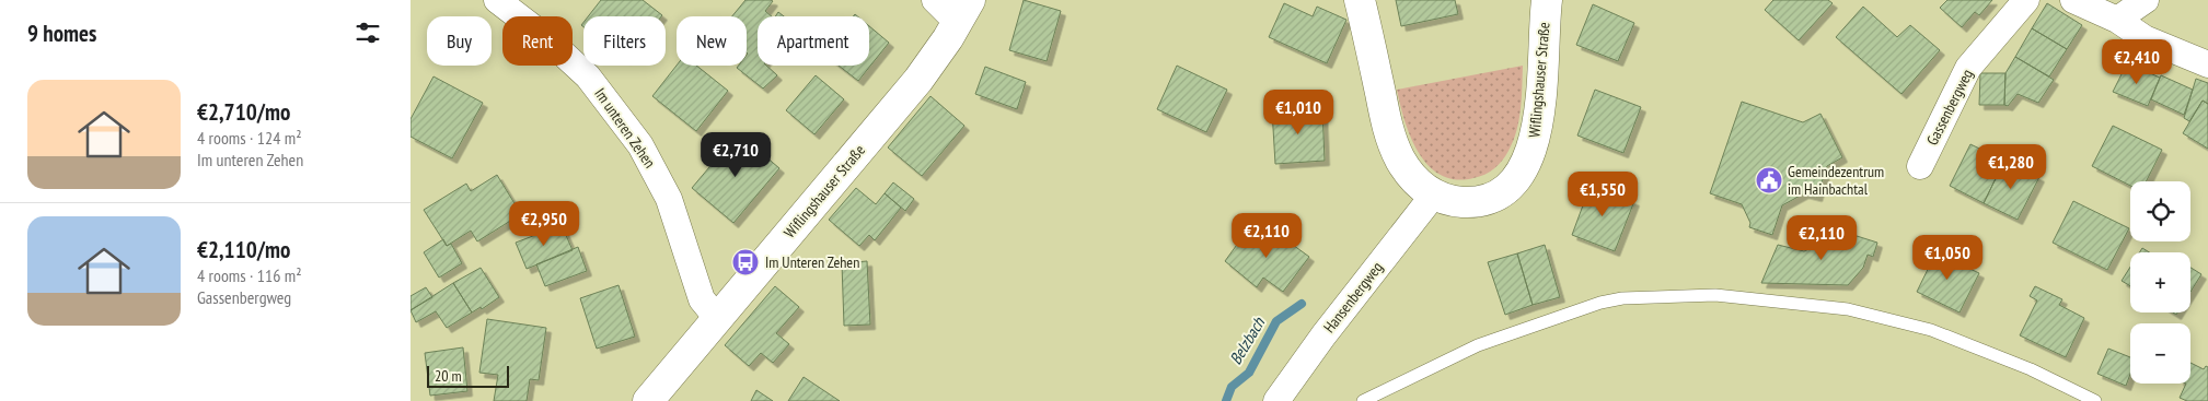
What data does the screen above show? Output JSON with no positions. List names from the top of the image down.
{
  "streets": {
    "street": [
      "Wiflingshauser Straße",
      "Gassenbergweg",
      "Im unteren Zehen",
      "Hansenbergweg"
    ]
  },
  "crossings": [
    ["Wiflingshauser Straße", "Im unteren Zehen"],
    ["Wiflingshauser Straße", "Hansenbergweg"]
  ],
  "water": ["Belzbach"],
  "places": {
    "public building": ["Gemeindezentrum im Hainbachtal"],
    "bus stop": ["Im Unteren Zehen"]
  },
  "scale_bar": "20 m",
  "page": {
    "heading": "9 homes",
    "chip": [
      "Buy",
      "Rent",
      "Filters",
      "New",
      "Apartment"
    ],
    "price": [
      "€2,410",
      "€1,010",
      "€2,710",
      "€1,280",
      "€1,550",
      "€2,950",
      "€2,110",
      "€2,110",
      "€1,050"
    ],
    "list": [
      {
        "name": "€2,710/mo",
        "note": "4 rooms · 124 m² · Im unteren Zehen"
      },
      {
        "name": "€2,110/mo",
        "note": "4 rooms · 116 m² · Gassenbergweg"
      }
    ],
    "map_buttons": ["+", "−"],
    "scale": "20 m"
  }
}
